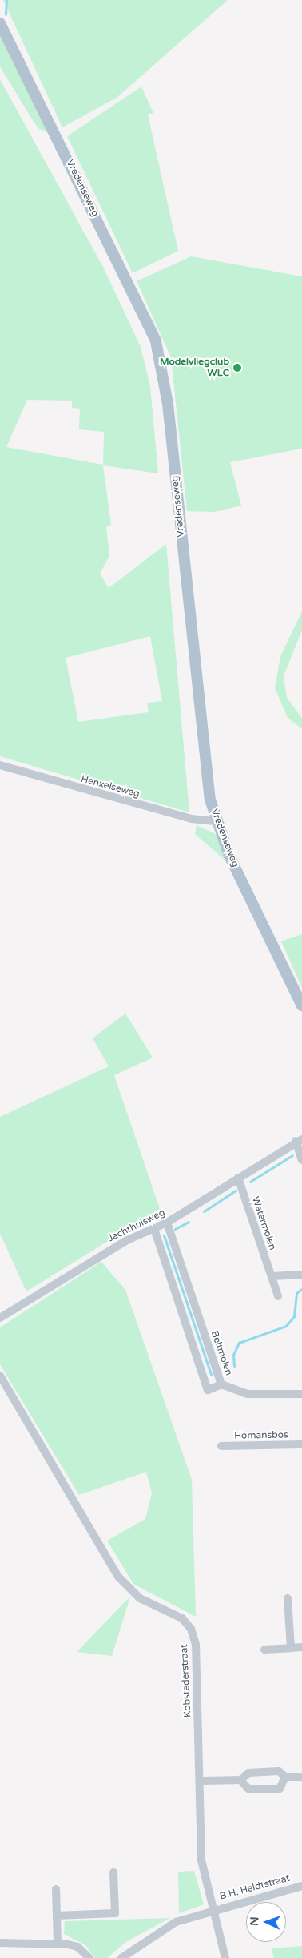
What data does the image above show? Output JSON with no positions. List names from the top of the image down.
{
  "streets": {
    "main road": ["Vredenseweg"],
    "street": [
      "Henxelseweg",
      "Watermolen",
      "Jachthuisweg",
      "Beltmolen",
      "Homansbos",
      "Kobstederstraat",
      "B.H. Heldtstraat"
    ]
  },
  "crossings": [
    ["Vredenseweg", "Henxelseweg"],
    ["Watermolen", "Jachthuisweg"],
    ["Jachthuisweg", "Beltmolen"],
    ["Kobstederstraat", "B.H. Heldtstraat"]
  ],
  "places": ["Modelvliegclub WLC"],
  "north": "left"
}
